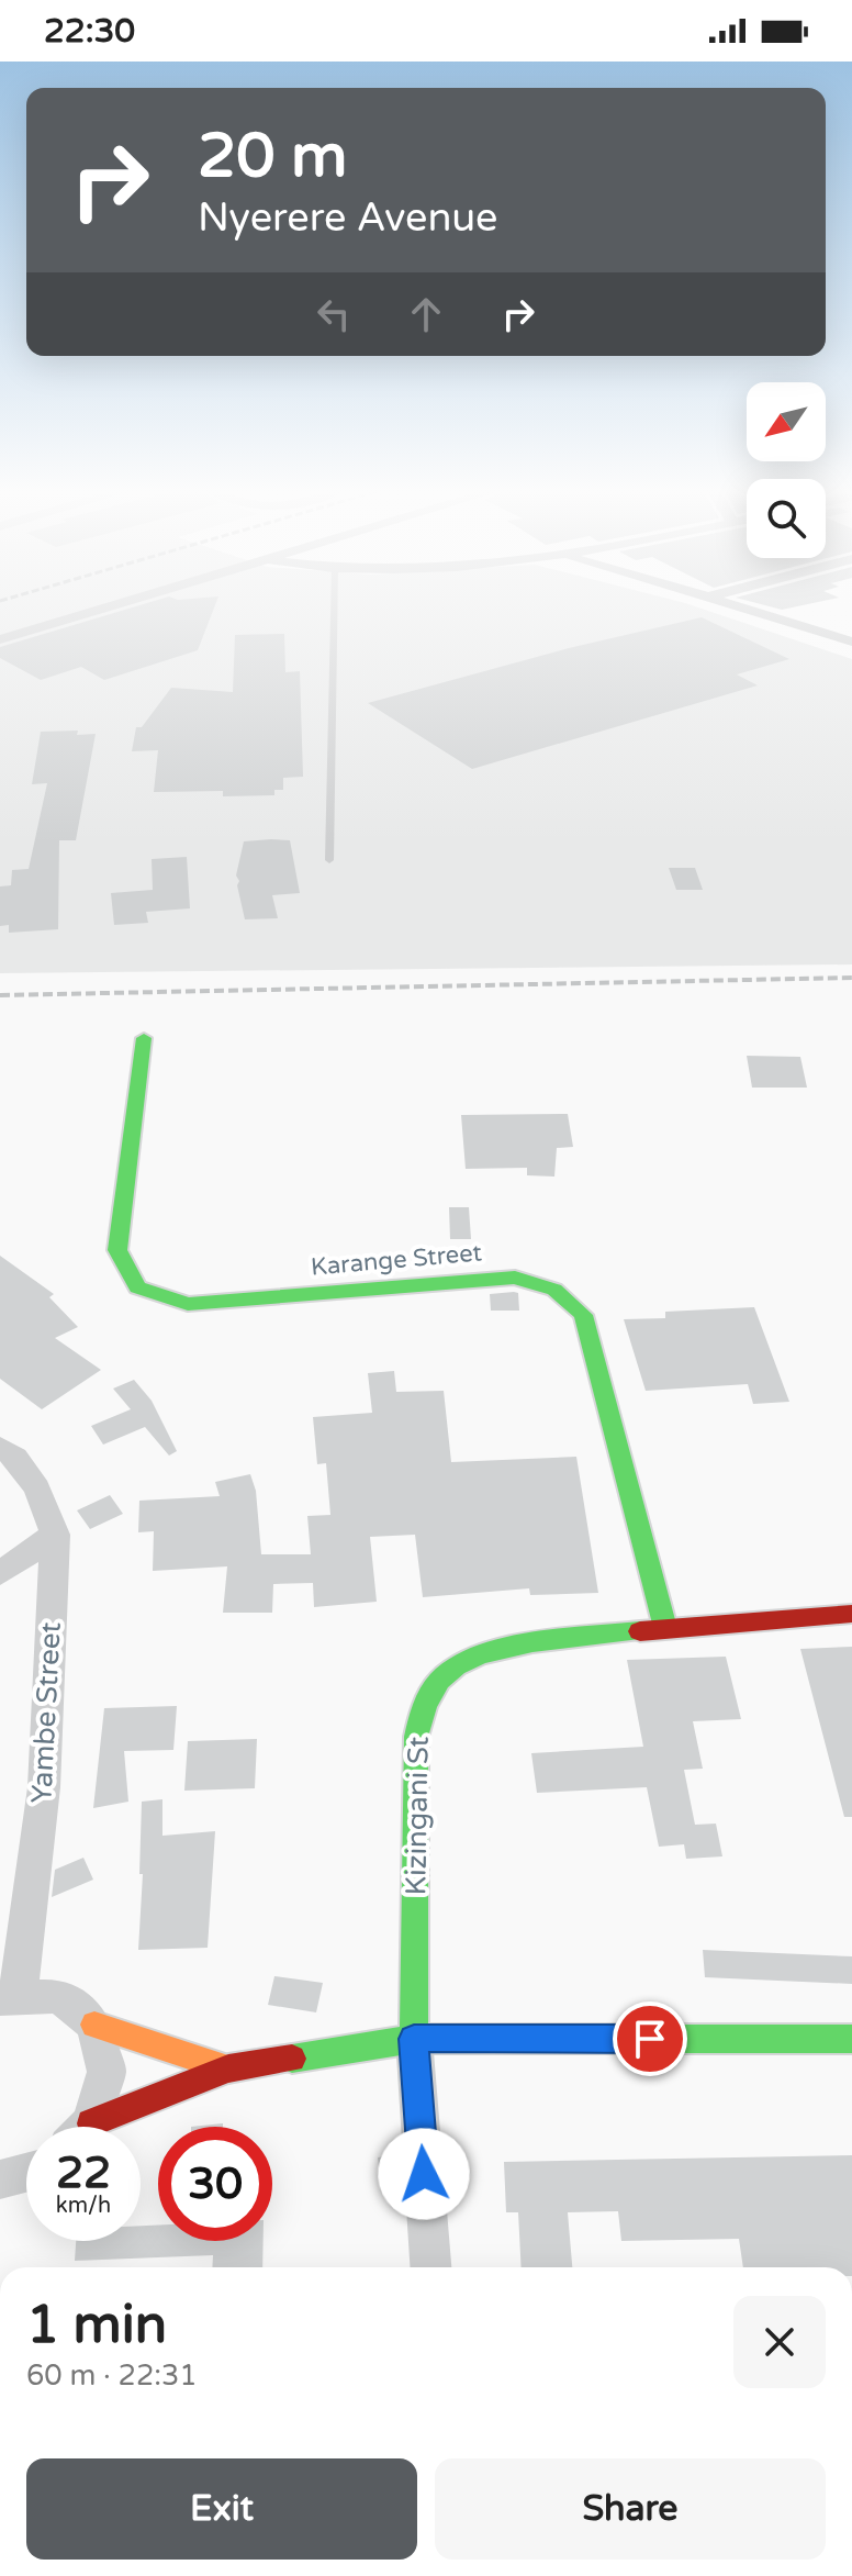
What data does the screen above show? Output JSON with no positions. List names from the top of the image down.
{
  "streets": {
    "street": ["Karange Street", "Yambe Street", "Kizingani St"]
  },
  "crossings": [
    ["Karange Street", "Kizingani St"]
  ],
  "north": "bottom left",
  "page": {
    "status": "22:30",
    "turn": ["20 m", "Nyerere Avenue"],
    "speed": "22 km/h",
    "limit": "30",
    "heading": ["1 min", "60 m · 22:31"],
    "buttons": ["Exit", "Share"]
  }
}
